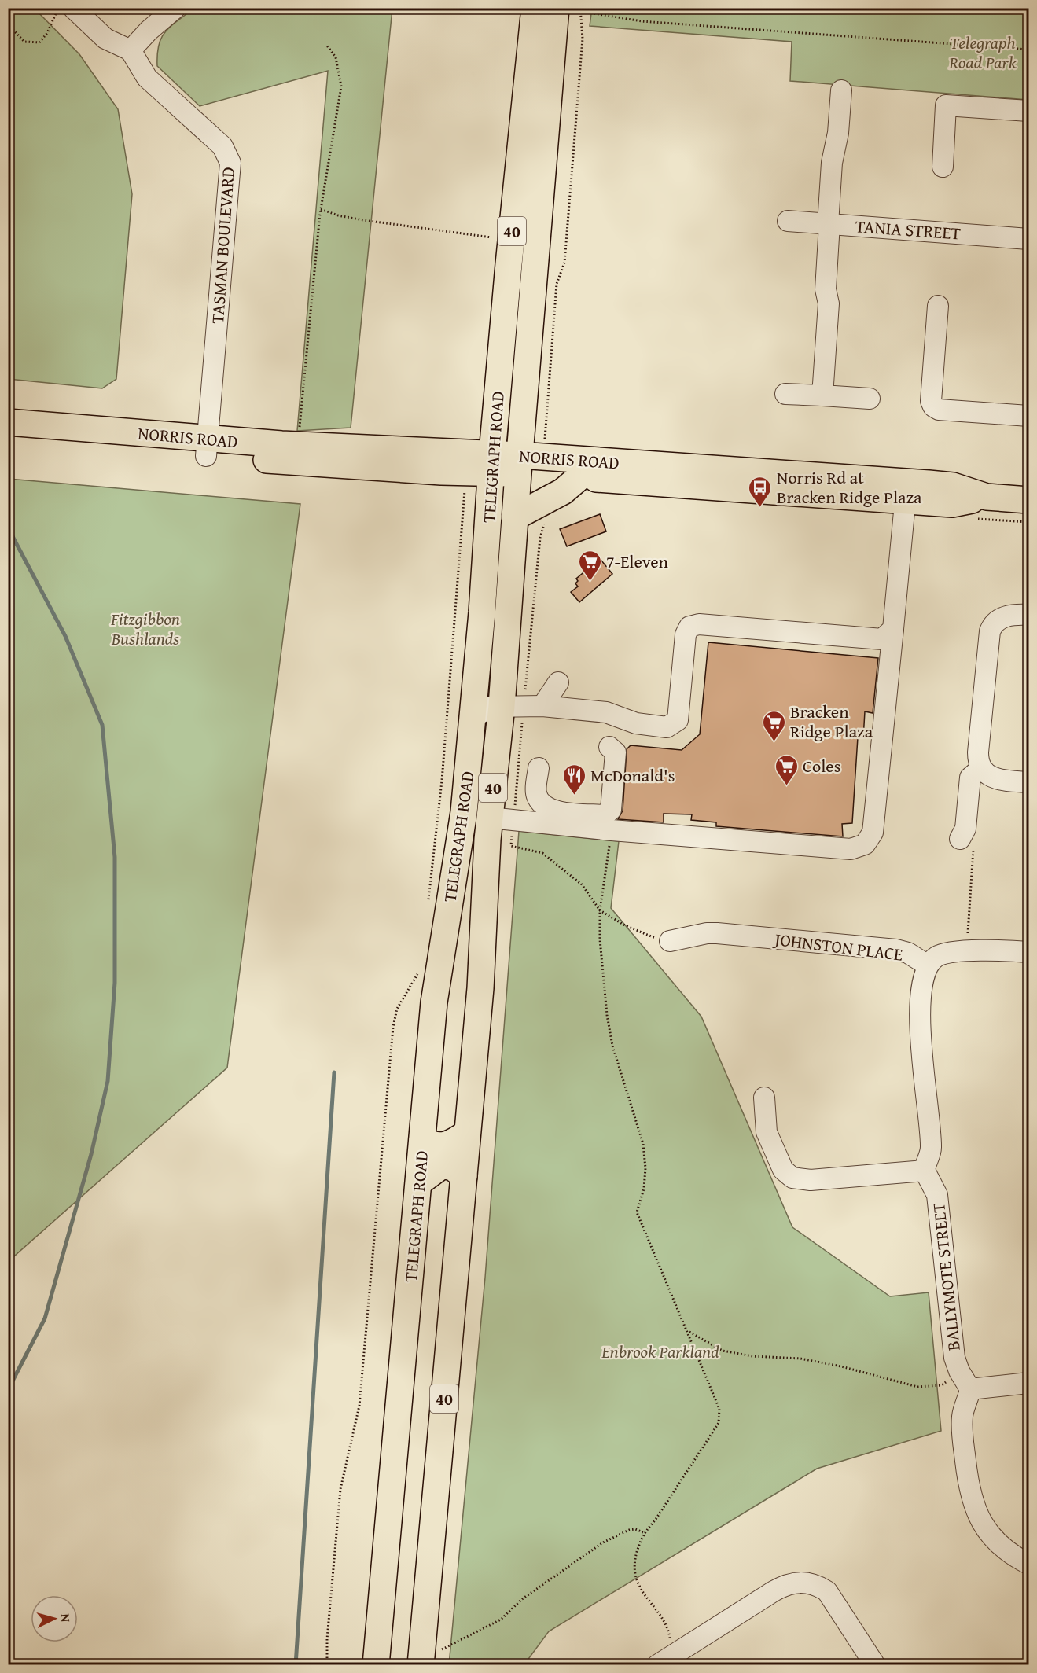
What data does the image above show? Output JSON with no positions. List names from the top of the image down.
{
  "streets": {
    "main road": ["40", "NORRIS ROAD", "TELEGRAPH ROAD"],
    "street": [
      "TANIA STREET",
      "TASMAN BOULEVARD",
      "JOHNSTON PLACE",
      "BALLYMOTE STREET"
    ]
  },
  "crossings": [
    ["TASMAN BOULEVARD", "NORRIS ROAD"],
    ["NORRIS ROAD", "TELEGRAPH ROAD"]
  ],
  "parks": ["Telegraph Road Park", "Fitzgibbon Bushlands", "Enbrook Parkland"],
  "places": {
    "bus stop": ["Norris Rd at Bracken Ridge Plaza"],
    "supermarket": ["7-Eleven", "Bracken Ridge Plaza", "Coles"],
    "restaurant": ["McDonald's"]
  },
  "north": "right"
}
